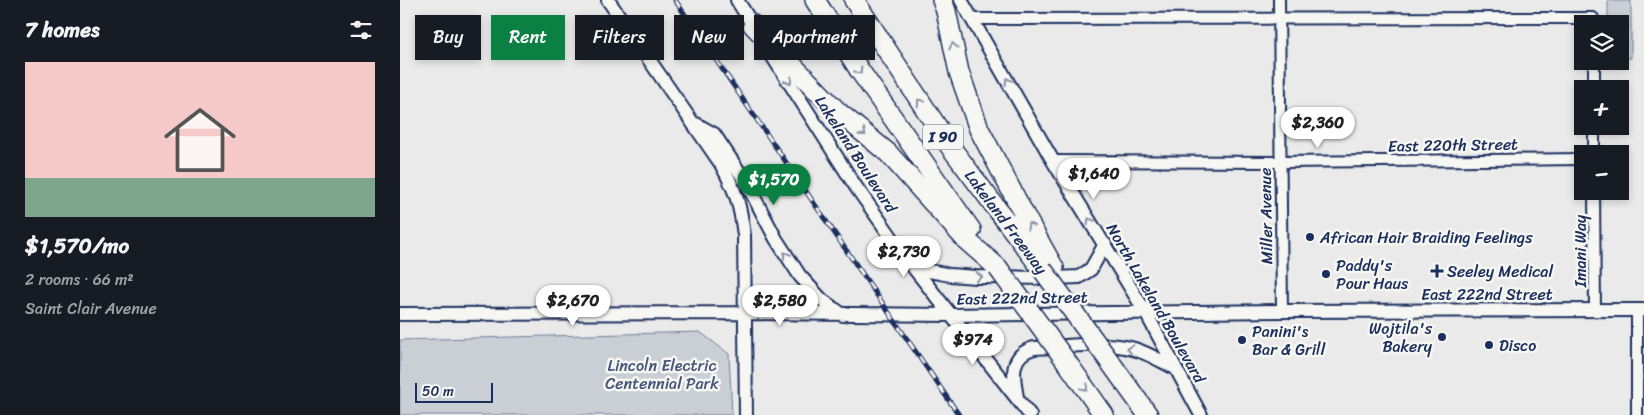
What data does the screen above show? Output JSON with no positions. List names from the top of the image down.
{
  "streets": {
    "highway": ["I 90", "Lakeland Freeway"],
    "street": [
      "East 220th Street",
      "Lakeland Boulevard",
      "Miller Avenue",
      "Imani Way",
      "East 222nd Street",
      "North Lakeland Boulevard"
    ]
  },
  "crossings": [
    ["East 220th Street", "Miller Avenue"],
    ["East 220th Street", "North Lakeland Boulevard"],
    ["Lakeland Boulevard", "East 222nd Street"],
    ["Miller Avenue", "East 222nd Street"],
    ["Imani Way", "East 222nd Street"],
    ["East 222nd Street", "North Lakeland Boulevard"]
  ],
  "one_way": ["North Lakeland Boulevard"],
  "parks": ["Lincoln Electric Centennial Park"],
  "places": {
    "other": [
      "African Hair Braiding Feelings",
      "Paddy's Pour Haus",
      "Wojtila's Bakery",
      "Panini's Bar & Grill",
      "Disco"
    ],
    "health": ["Seeley Medical"]
  },
  "scale_bar": "50 m",
  "page": {
    "heading": "7 homes",
    "map_buttons": ["+", "−"],
    "chip": [
      "Buy",
      "Rent",
      "Filters",
      "New",
      "Apartment"
    ],
    "list": [
      {
        "name": "$1,570/mo",
        "note": "2 rooms · 66 m² · Saint Clair Avenue"
      }
    ],
    "price": [
      "$2,360",
      "$1,640",
      "$1,570",
      "$2,730",
      "$2,670",
      "$2,580",
      "$974"
    ],
    "scale": "50 m"
  }
}
